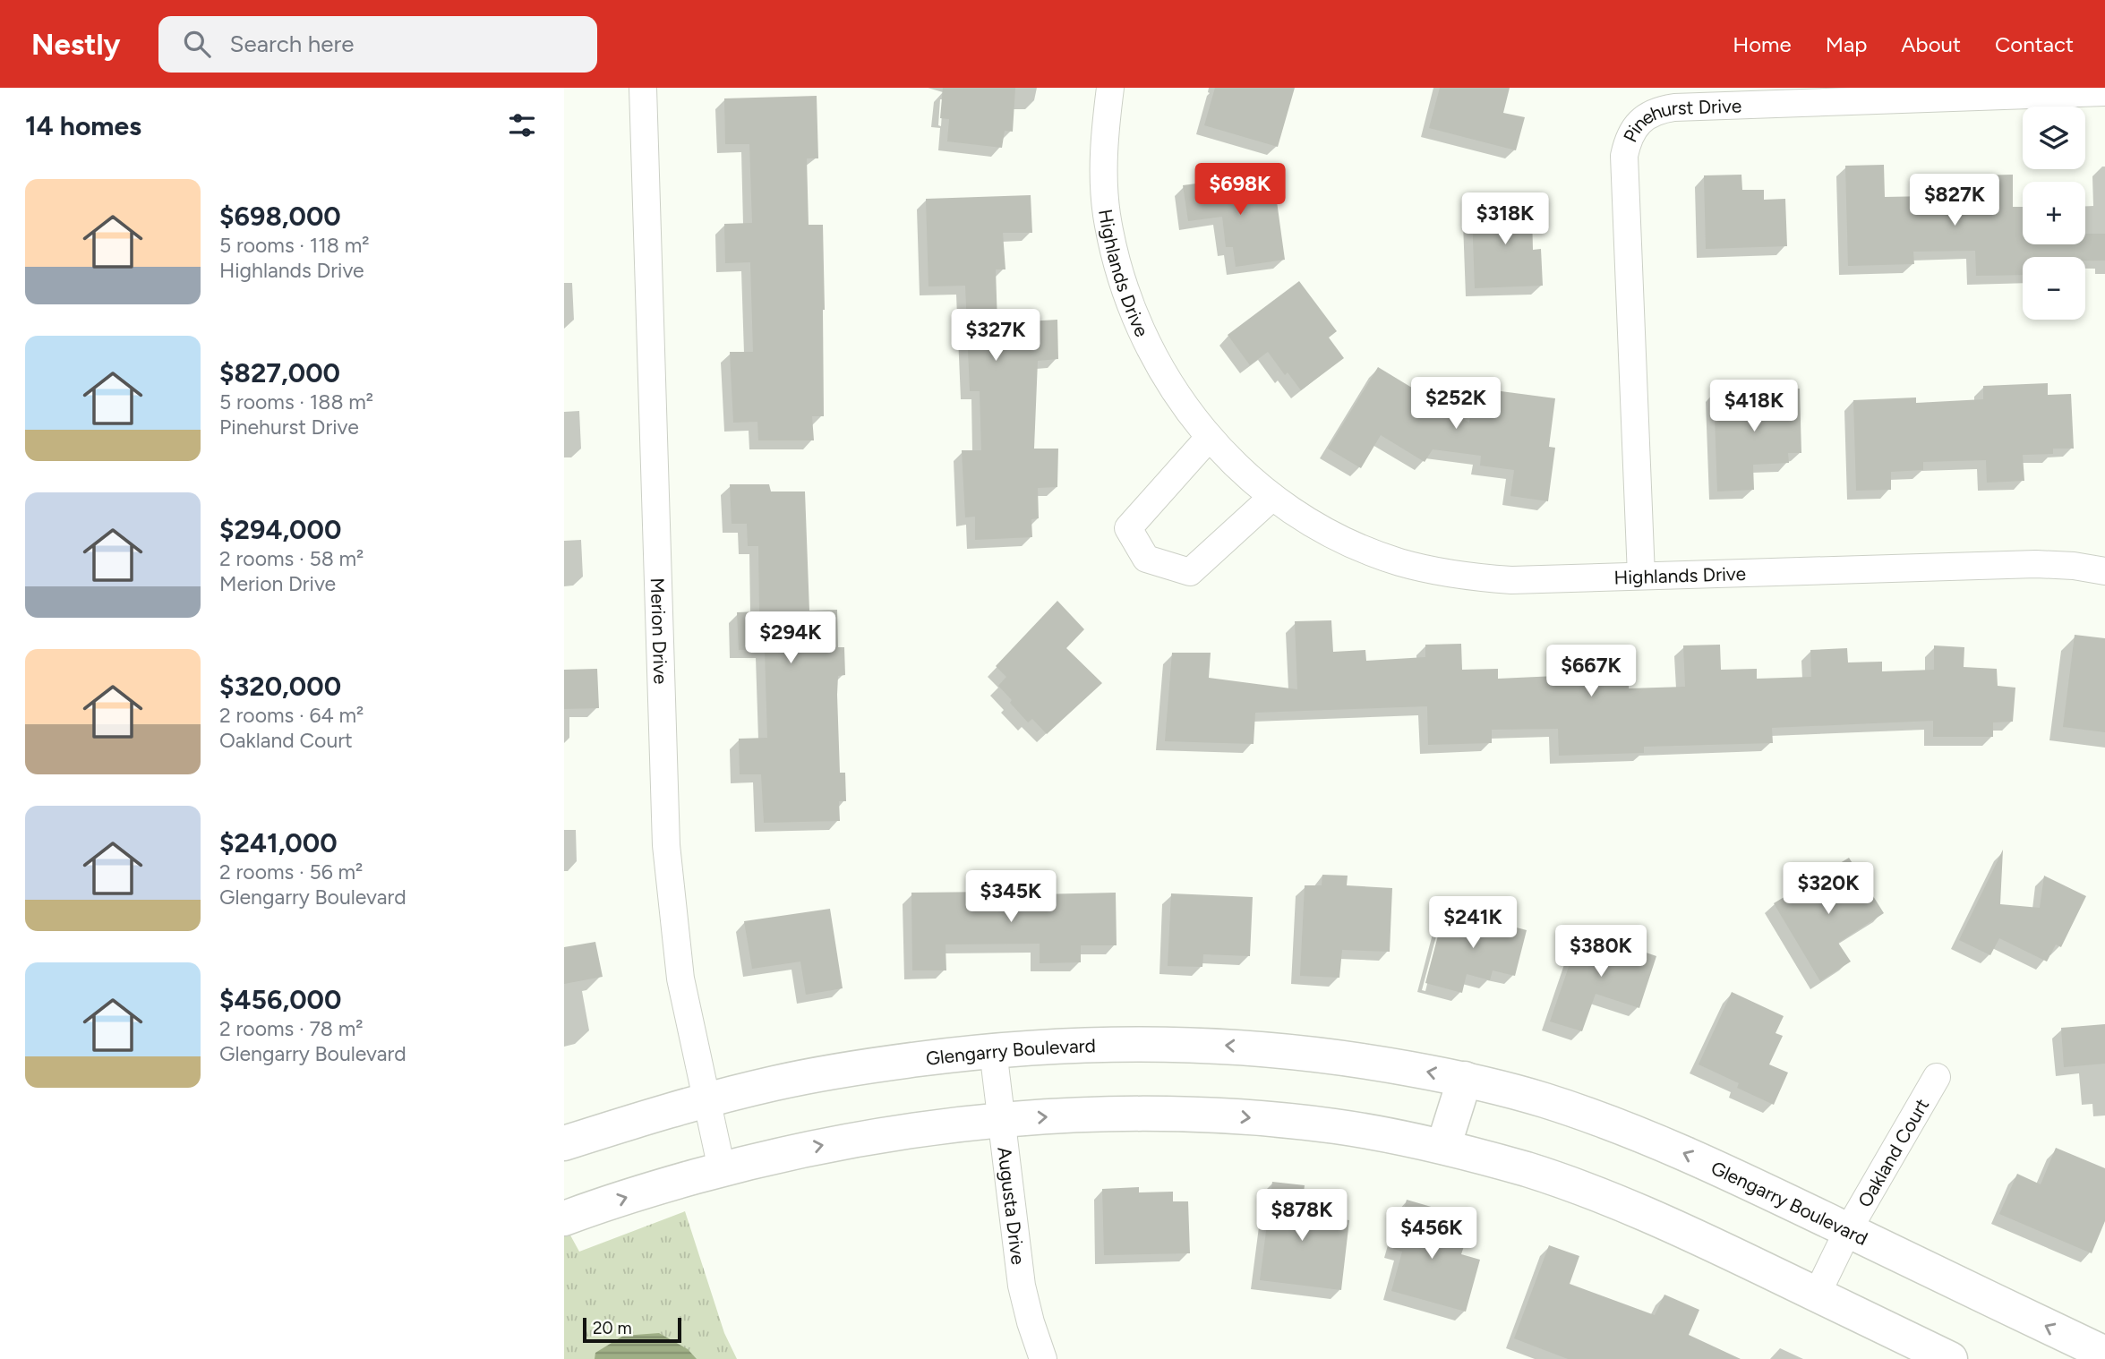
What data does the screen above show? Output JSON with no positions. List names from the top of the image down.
{
  "streets": {
    "street": [
      "Pinehurst Drive",
      "Highlands Drive",
      "Merion Drive",
      "Glengarry Boulevard",
      "Oakland Court",
      "Augusta Drive"
    ]
  },
  "crossings": [
    ["Pinehurst Drive", "Highlands Drive"],
    ["Merion Drive", "Glengarry Boulevard"],
    ["Glengarry Boulevard", "Oakland Court"],
    ["Glengarry Boulevard", "Augusta Drive"]
  ],
  "scale_bar": "20 m",
  "page": {
    "header": "Nestly",
    "search": "Search here",
    "nav": [
      "Home",
      "Map",
      "About",
      "Contact"
    ],
    "heading": "14 homes",
    "map_buttons": ["+", "−"],
    "list": [
      {
        "name": "$698,000",
        "note": "5 rooms · 118 m² · Highlands Drive"
      },
      {
        "name": "$827,000",
        "note": "5 rooms · 188 m² · Pinehurst Drive"
      },
      {
        "name": "$294,000",
        "note": "2 rooms · 58 m² · Merion Drive"
      },
      {
        "name": "$320,000",
        "note": "2 rooms · 64 m² · Oakland Court"
      },
      {
        "name": "$241,000",
        "note": "2 rooms · 56 m² · Glengarry Boulevard"
      },
      {
        "name": "$456,000",
        "note": "2 rooms · 78 m² · Glengarry Boulevard"
      }
    ],
    "price": [
      "$698K",
      "$827K",
      "$318K",
      "$327K",
      "$252K",
      "$418K",
      "$294K",
      "$667K",
      "$320K",
      "$345K",
      "$241K",
      "$380K",
      "$878K",
      "$456K"
    ],
    "scale": "20 m"
  }
}
